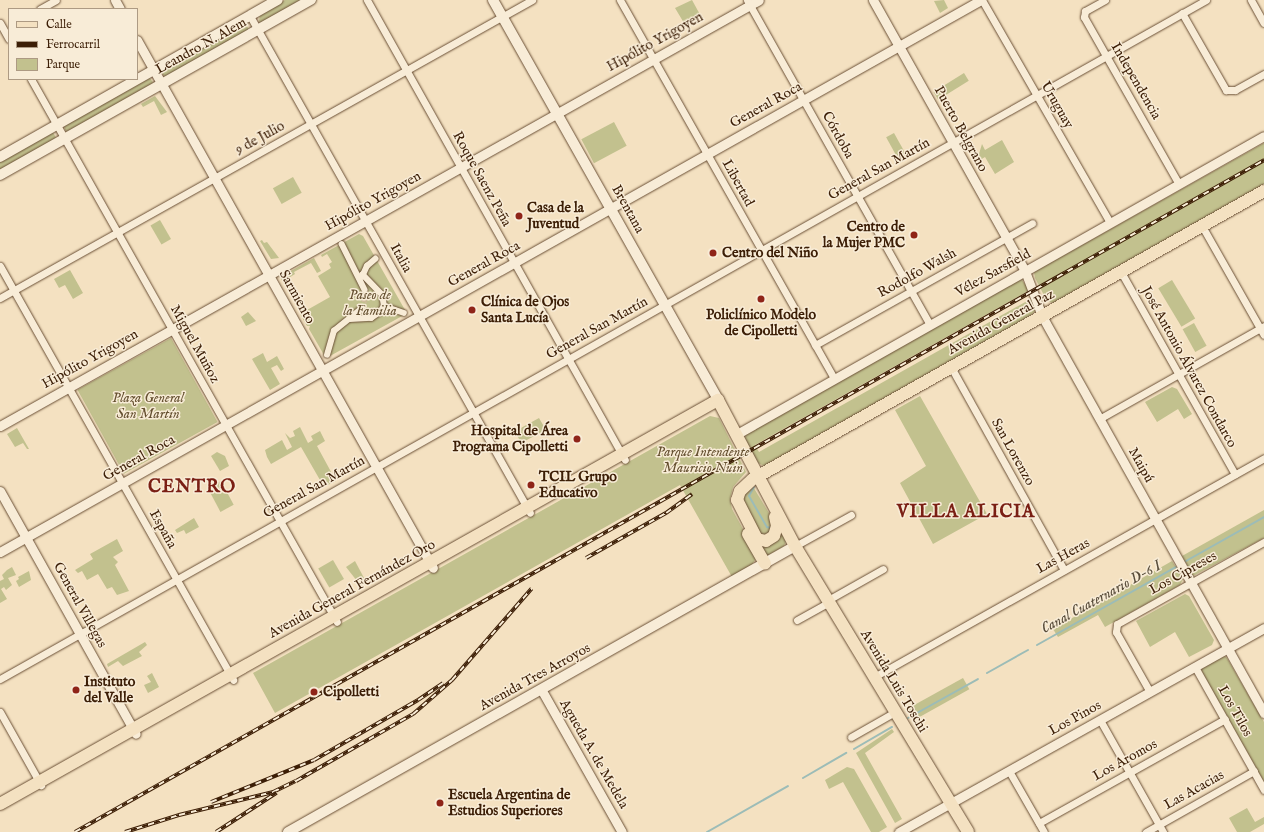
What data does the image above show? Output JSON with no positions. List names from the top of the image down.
{
  "streets": {
    "main road": [
      "Leandro N. Alem",
      "Brentana",
      "Avenida General Paz",
      "Avenida General Fernández Oro",
      "Avenida Tres Arroyos",
      "Avenida Luis Toschi"
    ],
    "street": [
      "Hipólito Yrigoyen",
      "Independencia",
      "General Roca",
      "Uruguay",
      "Puerto Belgrano",
      "Córdoba",
      "9 de Julio",
      "General San Martín",
      "Roque Saenz Peña",
      "Libertad",
      "Italia",
      "Rodolfo Walsh",
      "Vélez Sarsfield",
      "Sarmiento",
      "Miguel Muñoz",
      "José Antonio Álvarez Condarco",
      "San Lorenzo",
      "Maipú",
      "España",
      "Las Heras",
      "Los Cipreses",
      "General Villegas",
      "Los Tilos",
      "Los Pinos",
      "Agueda A. de Medela",
      "Los Aromos",
      "Las Acacias"
    ]
  },
  "crossings": [
    ["Hipólito Yrigoyen", "Córdoba"],
    ["Hipólito Yrigoyen", "Roque Saenz Peña"],
    ["Hipólito Yrigoyen", "Libertad"],
    ["Hipólito Yrigoyen", "Brentana"],
    ["Hipólito Yrigoyen", "Italia"],
    ["Hipólito Yrigoyen", "Sarmiento"],
    ["Hipólito Yrigoyen", "Miguel Muñoz"],
    ["Hipólito Yrigoyen", "España"],
    ["Leandro N. Alem", "Italia"],
    ["Leandro N. Alem", "Sarmiento"],
    ["Leandro N. Alem", "Miguel Muñoz"],
    ["Independencia", "General San Martín"],
    ["Independencia", "Vélez Sarsfield"],
    ["General Roca", "Uruguay"],
    ["General Roca", "Puerto Belgrano"],
    ["General Roca", "Córdoba"],
    ["General Roca", "Roque Saenz Peña"],
    ["General Roca", "Libertad"],
    ["General Roca", "Brentana"],
    ["General Roca", "Italia"],
    ["General Roca", "Sarmiento"],
    ["General Roca", "Miguel Muñoz"],
    ["General Roca", "España"],
    ["General Roca", "General Villegas"],
    ["Uruguay", "General San Martín"],
    ["Uruguay", "Vélez Sarsfield"],
    ["Puerto Belgrano", "General San Martín"],
    ["Puerto Belgrano", "Rodolfo Walsh"],
    ["Puerto Belgrano", "Vélez Sarsfield"],
    ["Puerto Belgrano", "Maipú"],
    ["Córdoba", "General San Martín"],
    ["Córdoba", "Rodolfo Walsh"],
    ["Córdoba", "Vélez Sarsfield"],
    ["9 de Julio", "Roque Saenz Peña"],
    ["9 de Julio", "Brentana"],
    ["9 de Julio", "Italia"],
    ["9 de Julio", "Sarmiento"],
    ["9 de Julio", "Miguel Muñoz"],
    ["9 de Julio", "España"],
    ["General San Martín", "Roque Saenz Peña"],
    ["General San Martín", "Libertad"],
    ["General San Martín", "Brentana"],
    ["General San Martín", "Italia"],
    ["General San Martín", "Sarmiento"],
    ["General San Martín", "Miguel Muñoz"],
    ["General San Martín", "España"],
    ["General San Martín", "General Villegas"],
    ["Roque Saenz Peña", "Avenida General Fernández Oro"],
    ["Libertad", "Rodolfo Walsh"],
    ["Libertad", "Vélez Sarsfield"],
    ["Brentana", "Vélez Sarsfield"],
    ["Brentana", "Avenida General Fernández Oro"],
    ["Brentana", "Avenida Luis Toschi"],
    ["Italia", "Avenida General Fernández Oro"],
    ["Vélez Sarsfield", "Maipú"],
    ["Vélez Sarsfield", "Avenida Luis Toschi"],
    ["Sarmiento", "Avenida General Fernández Oro"],
    ["Avenida General Paz", "José Antonio Álvarez Condarco"],
    ["Avenida General Paz", "San Lorenzo"],
    ["Avenida General Paz", "Maipú"],
    ["Avenida General Paz", "Avenida Tres Arroyos"],
    ["Avenida General Paz", "Avenida Luis Toschi"],
    ["Miguel Muñoz", "Avenida General Fernández Oro"],
    ["José Antonio Álvarez Condarco", "Las Heras"],
    ["San Lorenzo", "Las Heras"],
    ["Maipú", "Las Heras"],
    ["Maipú", "Los Cipreses"],
    ["Maipú", "Los Pinos"],
    ["España", "Avenida General Fernández Oro"],
    ["Las Heras", "Avenida Luis Toschi"],
    ["Los Cipreses", "Los Pinos"],
    ["Avenida General Fernández Oro", "General Villegas"],
    ["Avenida General Fernández Oro", "Avenida Luis Toschi"],
    ["Avenida Tres Arroyos", "Avenida Luis Toschi"],
    ["Avenida Tres Arroyos", "Agueda A. de Medela"],
    ["Avenida Luis Toschi", "Los Pinos"],
    ["Los Tilos", "Los Pinos"],
    ["Los Tilos", "Los Aromos"],
    ["Los Tilos", "Las Acacias"]
  ],
  "districts": ["CENTRO", "VILLA ALICIA"],
  "water": ["Canal Cuaternario D-6 I"],
  "parks": ["Paseo de la Familia", "Plaza General San Martín", "Parque Intendente Mauricio Nuin"],
  "places": [
    "Casa de la Juventud",
    "Centro de la Mujer PMC",
    "Centro del Niño",
    "Policlínico Modelo de Cipolletti",
    "Clínica de Ojos Santa Lucía",
    "Hospital de Área Programa Cipolletti",
    "TCIL Grupo Educativo",
    "Instituto del Valle",
    "Cipolletti",
    "Escuela Argentina de Estudios Superiores"
  ],
  "legend": ["Calle", "Ferrocarril", "Parque"]
}
